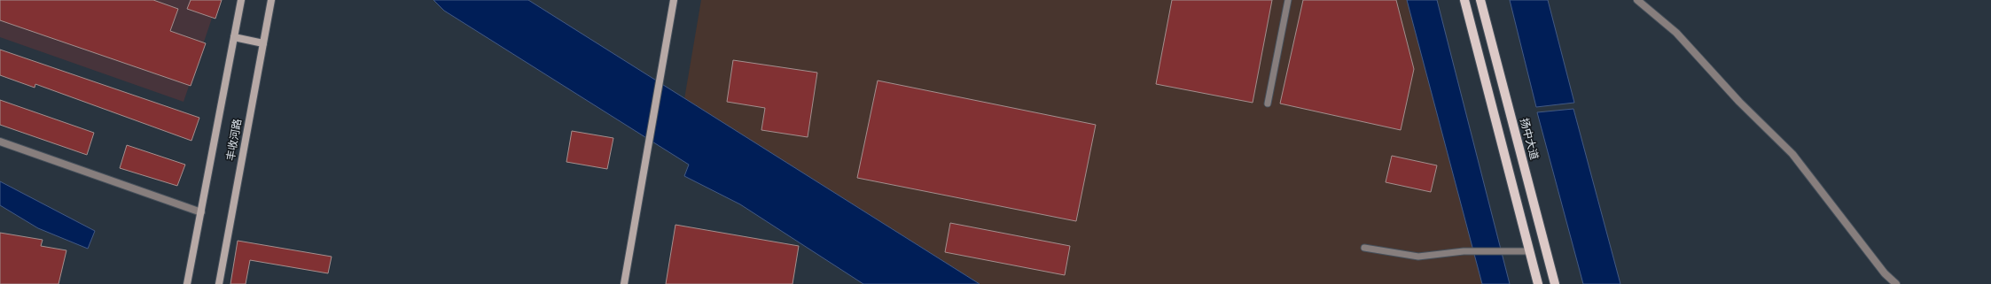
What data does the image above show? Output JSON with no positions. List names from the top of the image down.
{
  "streets": {
    "main road": ["扬中大道"],
    "street": ["丰收河路"]
  }
}
